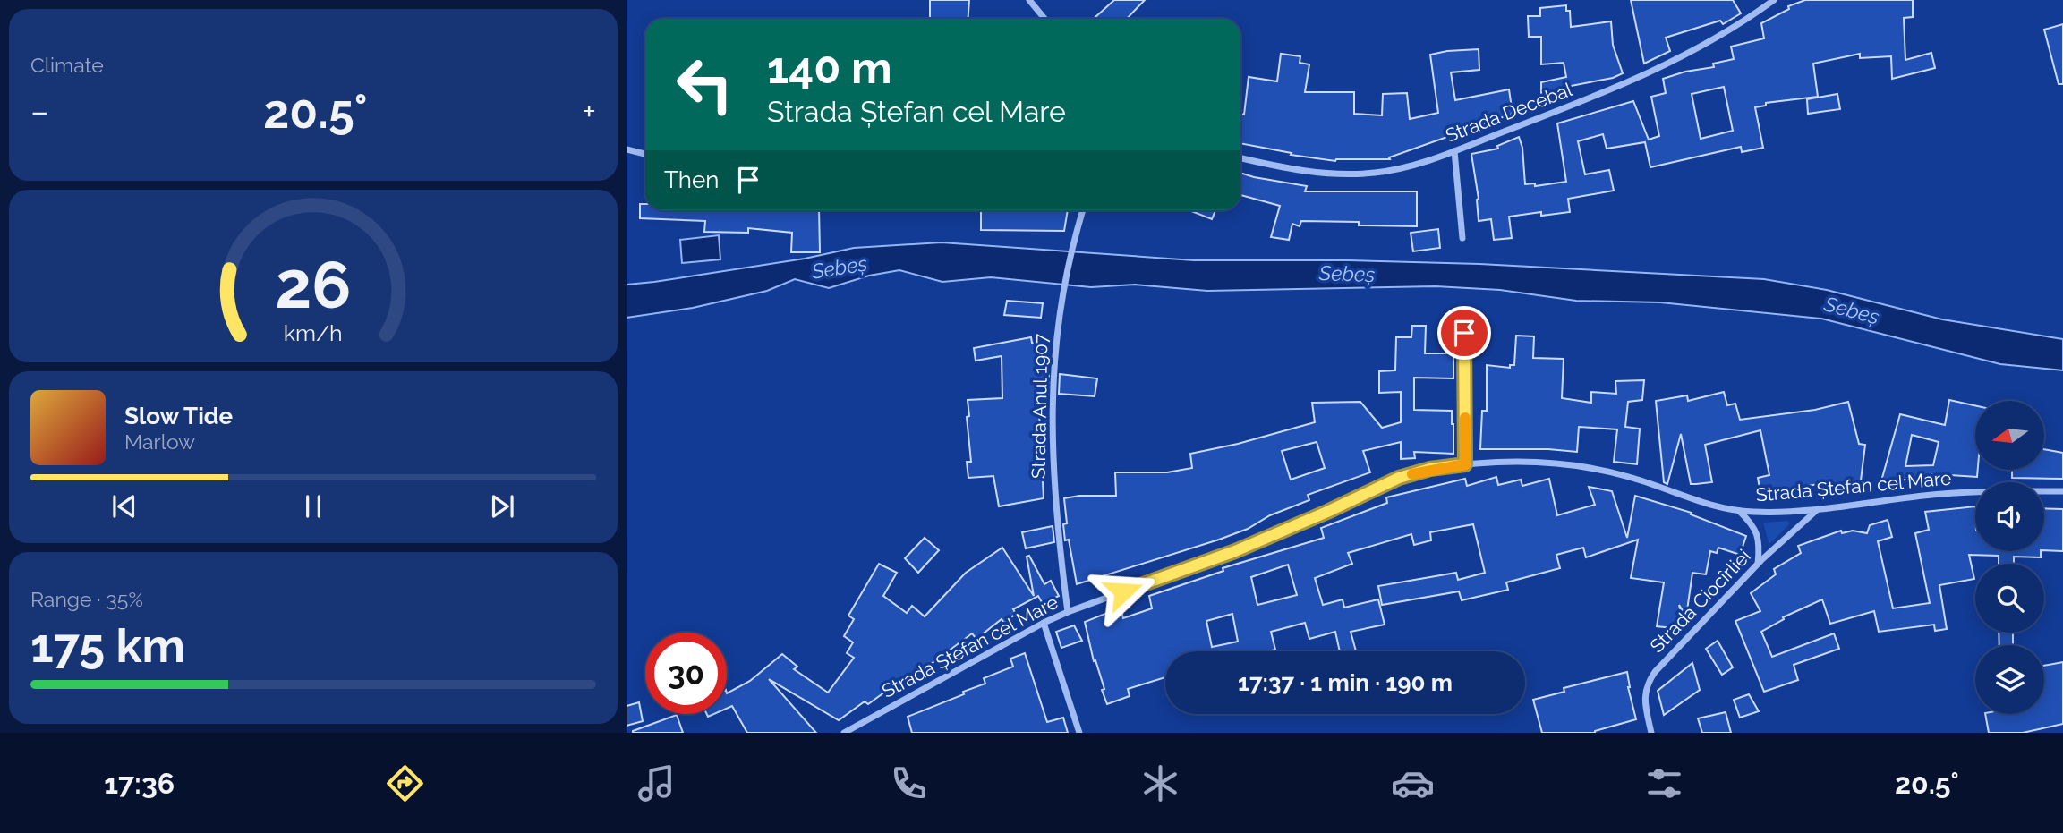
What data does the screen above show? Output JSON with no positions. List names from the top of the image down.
{
  "streets": {
    "street": [
      "Strada Decebal",
      "Strada Anul 1907",
      "Strada Ștefan cel Mare",
      "Strada Ciocîrliei"
    ]
  },
  "crossings": [
    ["Strada Anul 1907", "Strada Ștefan cel Mare"],
    ["Strada Ștefan cel Mare", "Strada Ciocîrliei"]
  ],
  "water": ["Sebeș"],
  "north": "left",
  "page": {
    "tile": [
      "Climate",
      ["Range · 35%", "175 km"]
    ],
    "turn": ["140 m", "Strada Ștefan cel Mare"],
    "heat": ["−", "20.5°", "+"],
    "then": "Then",
    "song": ["Slow Tide", "Marlow"],
    "limit": "30",
    "trip": "17:37 · 1 min · 190 m",
    "tabs": ["17:36", "20.5°"],
    "gauge": ["26", "km/h"]
  }
}
